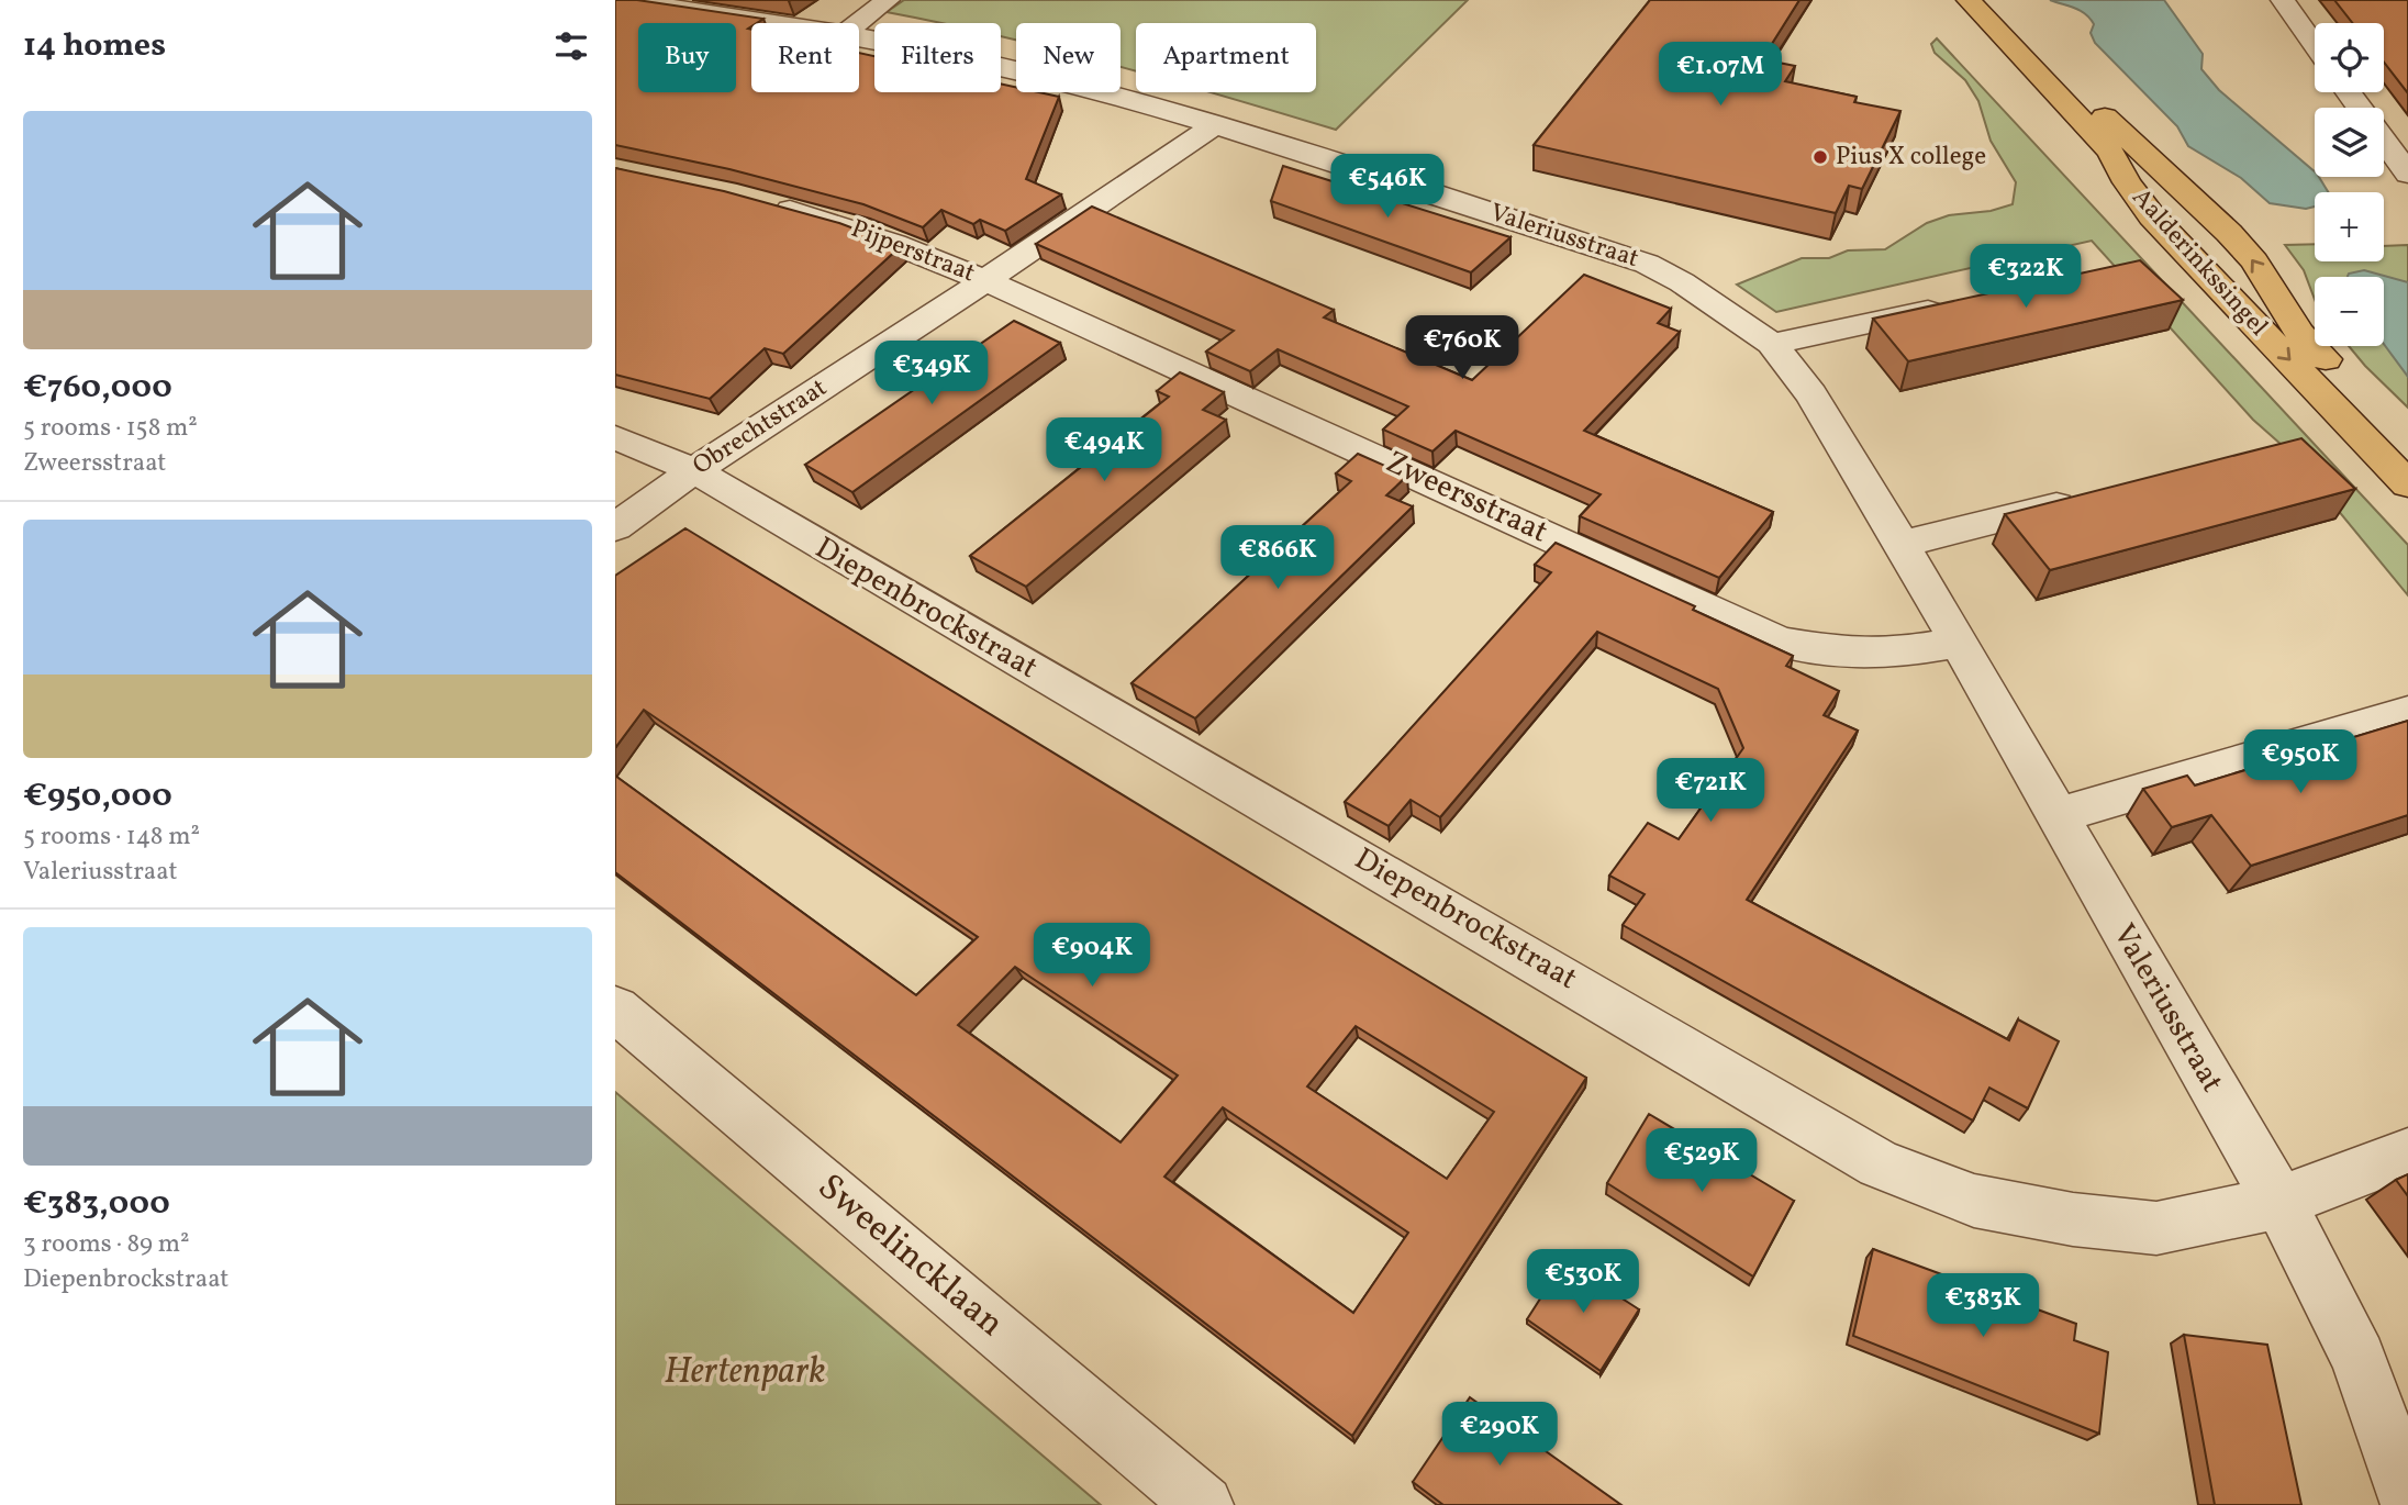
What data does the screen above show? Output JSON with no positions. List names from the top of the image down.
{
  "streets": {
    "main road": ["Aalderinkssingel"],
    "street": [
      "Valeriusstraat",
      "Pijperstraat",
      "Obrechtstraat",
      "Zweersstraat",
      "Diepenbrockstraat",
      "Sweelincklaan"
    ]
  },
  "crossings": [
    ["Valeriusstraat", "Obrechtstraat"],
    ["Valeriusstraat", "Zweersstraat"],
    ["Valeriusstraat", "Diepenbrockstraat"],
    ["Pijperstraat", "Obrechtstraat"],
    ["Pijperstraat", "Zweersstraat"],
    ["Obrechtstraat", "Zweersstraat"],
    ["Obrechtstraat", "Diepenbrockstraat"]
  ],
  "parks": ["Hertenpark"],
  "places": ["Pius X college"],
  "page": {
    "heading": "14 homes",
    "map_buttons": ["+", "−"],
    "chip": [
      "Buy",
      "Rent",
      "Filters",
      "New",
      "Apartment"
    ],
    "price": [
      "€1.07M",
      "€546K",
      "€322K",
      "€760K",
      "€349K",
      "€494K",
      "€866K",
      "€950K",
      "€721K",
      "€904K",
      "€529K",
      "€530K",
      "€383K",
      "€290K"
    ],
    "list": [
      {
        "name": "€760,000",
        "note": "5 rooms · 158 m² · Zweersstraat"
      },
      {
        "name": "€950,000",
        "note": "5 rooms · 148 m² · Valeriusstraat"
      },
      {
        "name": "€383,000",
        "note": "3 rooms · 89 m² · Diepenbrockstraat"
      }
    ]
  }
}
